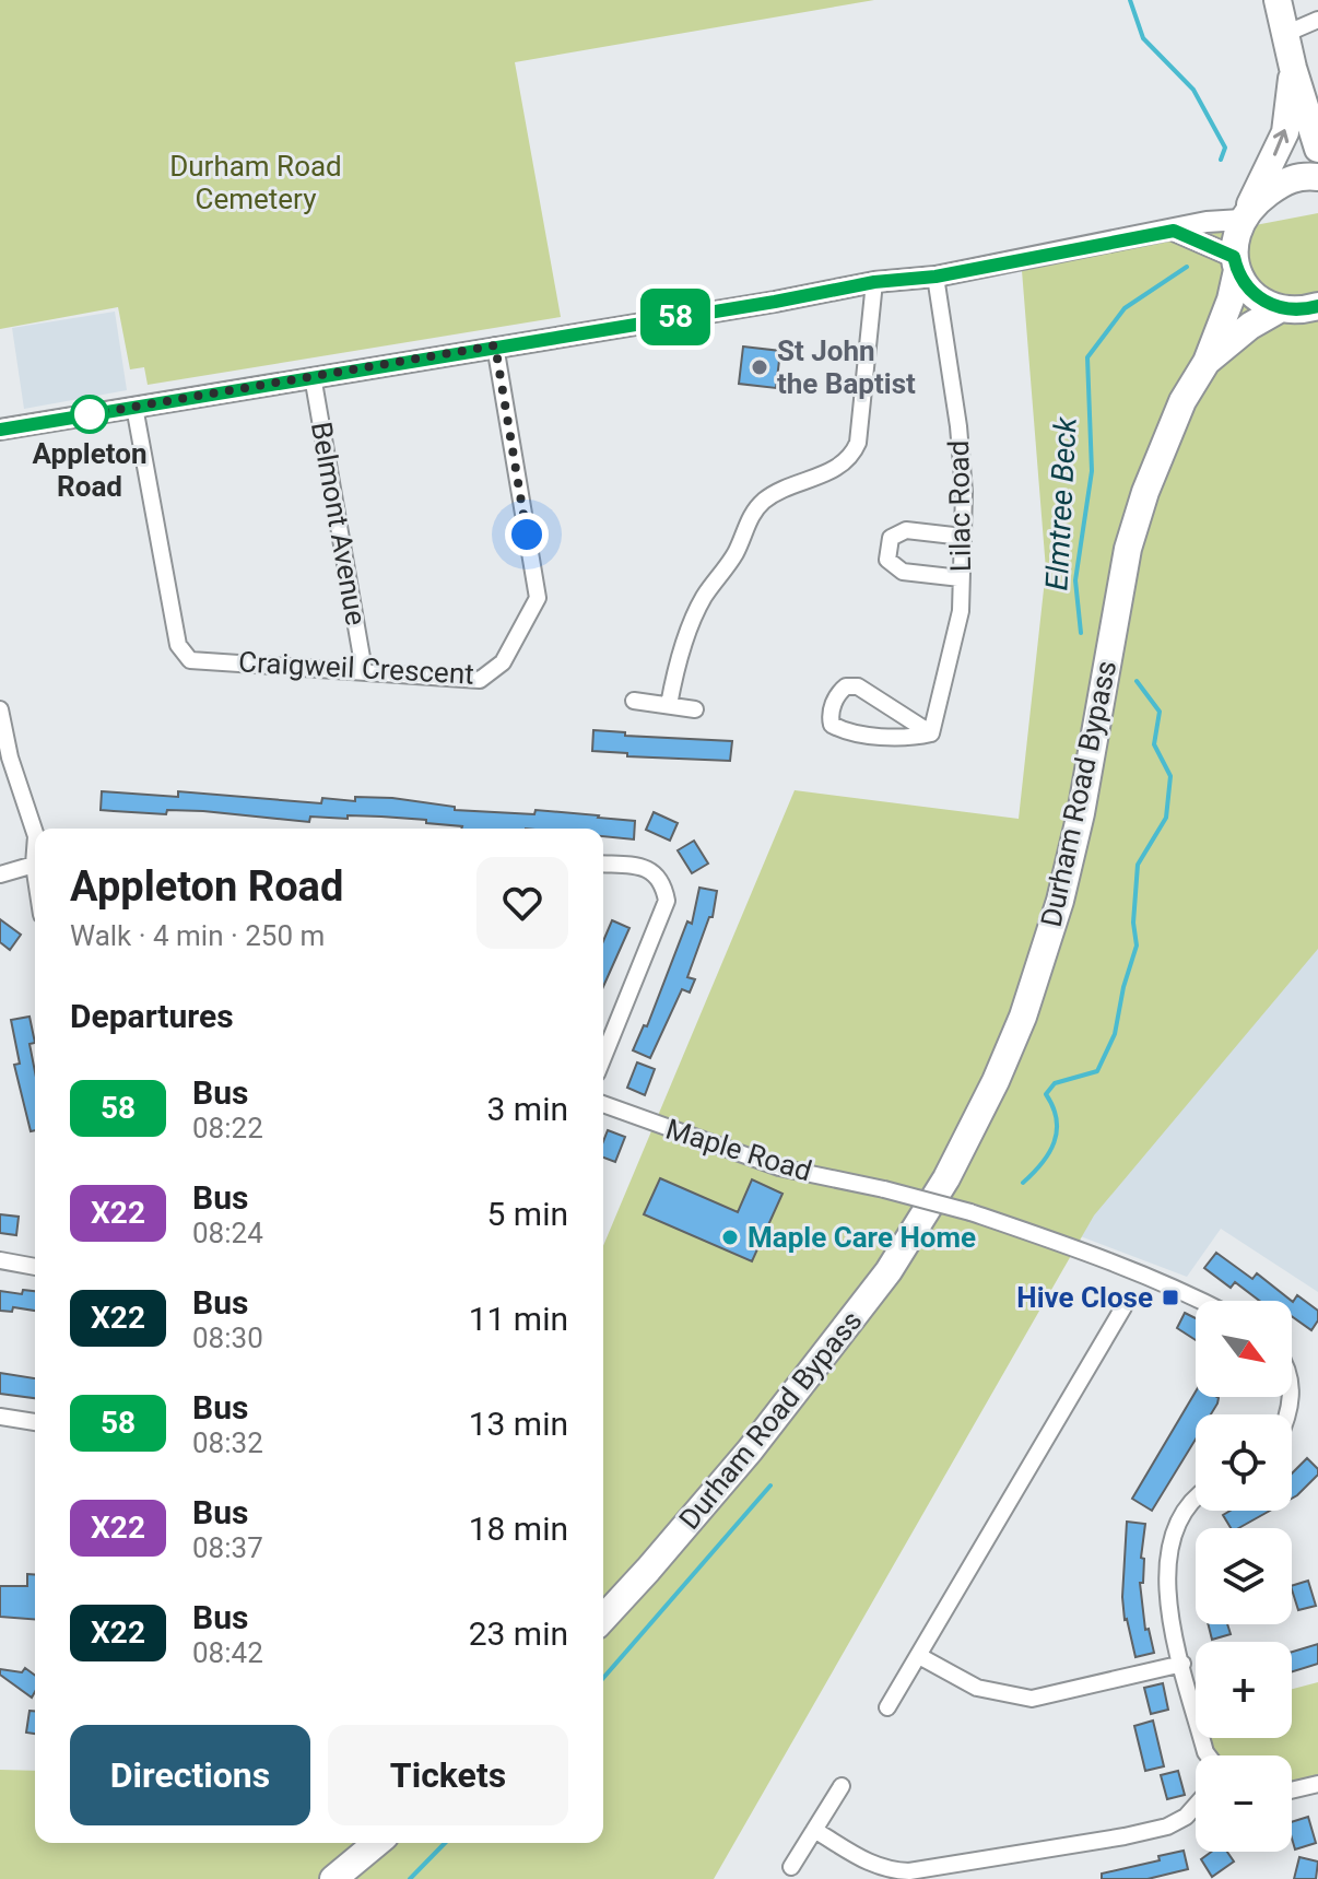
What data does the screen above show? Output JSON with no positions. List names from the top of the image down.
{
  "streets": {
    "main road": ["Durham Road Bypass"],
    "street": [
      "Lilac Road",
      "Belmont Avenue",
      "Craigweil Crescent",
      "Maple Road"
    ]
  },
  "crossings": [
    ["Belmont Avenue", "Craigweil Crescent"]
  ],
  "water": ["Elmtree Beck"],
  "parks": ["Durham Road Cemetery"],
  "places": {
    "other": ["St John the Baptist", "Appleton Road", "Maple Care Home"],
    "transit": ["Hive Close"]
  },
  "lines": ["bus line 58"],
  "north": "bottom right",
  "page": {
    "on_map": "58",
    "heading": [
      ["Appleton Road", "Walk · 4 min · 250 m"],
      "Departures"
    ],
    "list": [
      {
        "mark": "58",
        "name": "Bus",
        "note": "08:22",
        "value": "3 min"
      },
      {
        "mark": "X22",
        "name": "Bus",
        "note": "08:24",
        "value": "5 min"
      },
      {
        "mark": "X22",
        "name": "Bus",
        "note": "08:30",
        "value": "11 min"
      },
      {
        "mark": "58",
        "name": "Bus",
        "note": "08:32",
        "value": "13 min"
      },
      {
        "mark": "X22",
        "name": "Bus",
        "note": "08:37",
        "value": "18 min"
      },
      {
        "mark": "X22",
        "name": "Bus",
        "note": "08:42",
        "value": "23 min"
      }
    ],
    "map_buttons": ["+", "−"],
    "buttons": ["Directions", "Tickets"]
  }
}
